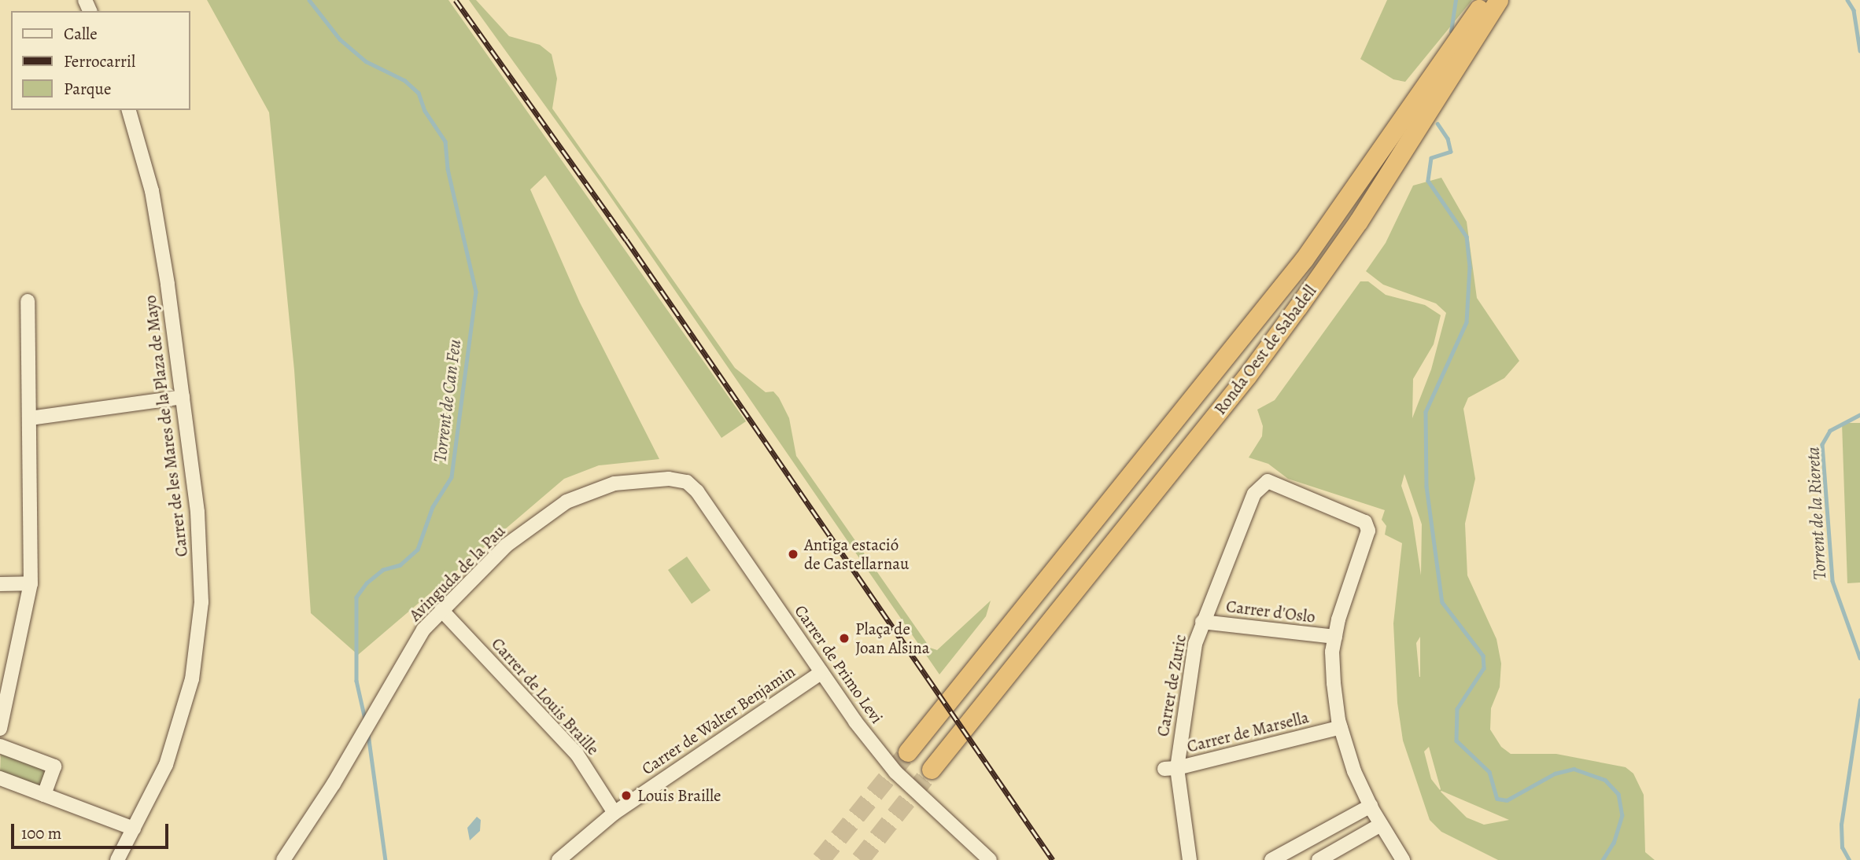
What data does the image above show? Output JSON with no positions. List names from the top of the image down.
{
  "streets": {
    "highway": ["Ronda Oest de Sabadell"],
    "street": [
      "Carrer de les Mares de la Plaza de Mayo",
      "Avinguda de la Pau",
      "Carrer d'Oslo",
      "Carrer de Primo Levi",
      "Carrer de Zuric",
      "Carrer de Louis Braille",
      "Carrer de Walter Benjamin",
      "Carrer de Marsella"
    ]
  },
  "crossings": [
    ["Avinguda de la Pau", "Carrer de Primo Levi"],
    ["Avinguda de la Pau", "Carrer de Louis Braille"],
    ["Carrer d'Oslo", "Carrer de Zuric"],
    ["Carrer de Primo Levi", "Carrer de Walter Benjamin"],
    ["Carrer de Zuric", "Carrer de Marsella"],
    ["Carrer de Louis Braille", "Carrer de Walter Benjamin"]
  ],
  "water": ["Torrent de Can Feu", "Torrent de la Riereta"],
  "places": ["Antiga estació de Castellarnau", "Plaça de Joan Alsina", "Louis Braille"],
  "legend": ["Calle", "Ferrocarril", "Parque"],
  "scale_bar": "100 m"
}
